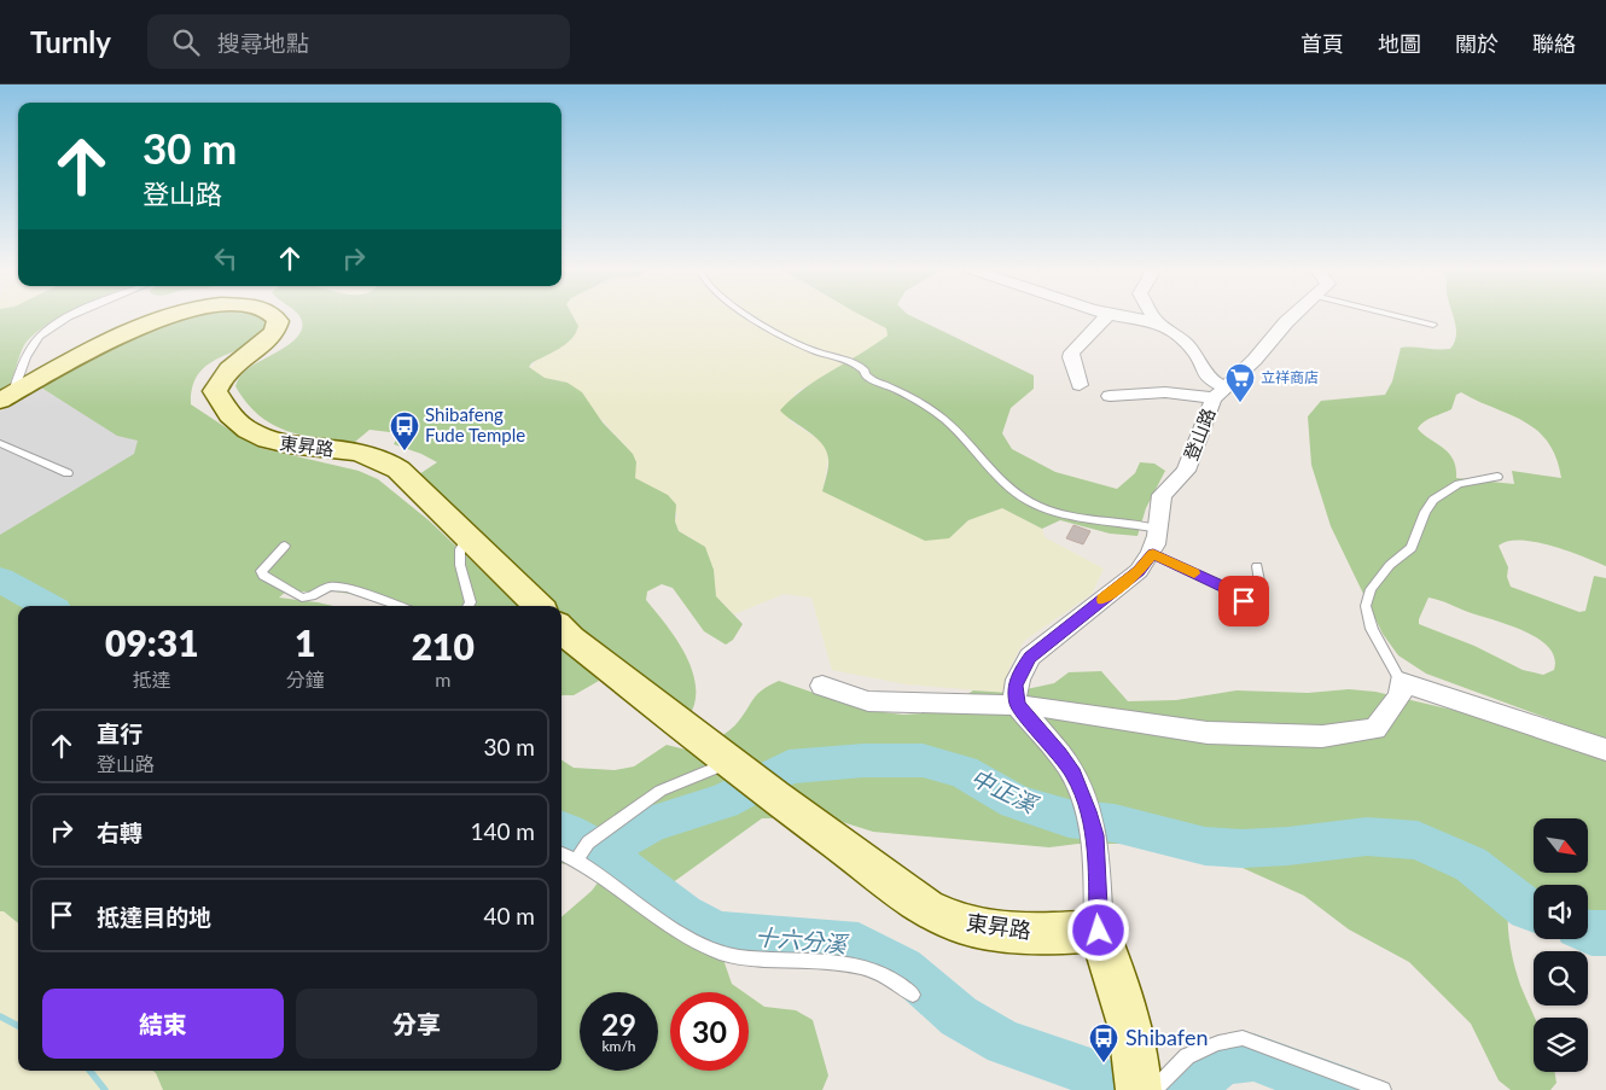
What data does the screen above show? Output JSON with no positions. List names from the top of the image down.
{
  "streets": {
    "street": ["登山路", "東昇路"]
  },
  "water": ["中正溪", "十六分溪"],
  "places": {
    "supermarket": ["立祥商店"],
    "bus stop": ["Shibafeng Fude Temple", "Shibafen"]
  },
  "north": "bottom right",
  "page": {
    "header": "Turnly",
    "search": "搜尋地點",
    "nav": [
      "首頁",
      "地圖",
      "關於",
      "聯絡"
    ],
    "turn": ["30 m", "登山路"],
    "eta": [
      "09:31",
      "抵達",
      "1",
      "分鐘",
      "210",
      "m"
    ],
    "list": [
      {
        "name": "直行",
        "note": "登山路",
        "value": "30 m"
      },
      {
        "name": "右轉",
        "value": "140 m"
      },
      {
        "name": "抵達目的地",
        "value": "40 m"
      }
    ],
    "buttons": ["結束", "分享"],
    "speed": "29 km/h",
    "limit": "30"
  }
}
